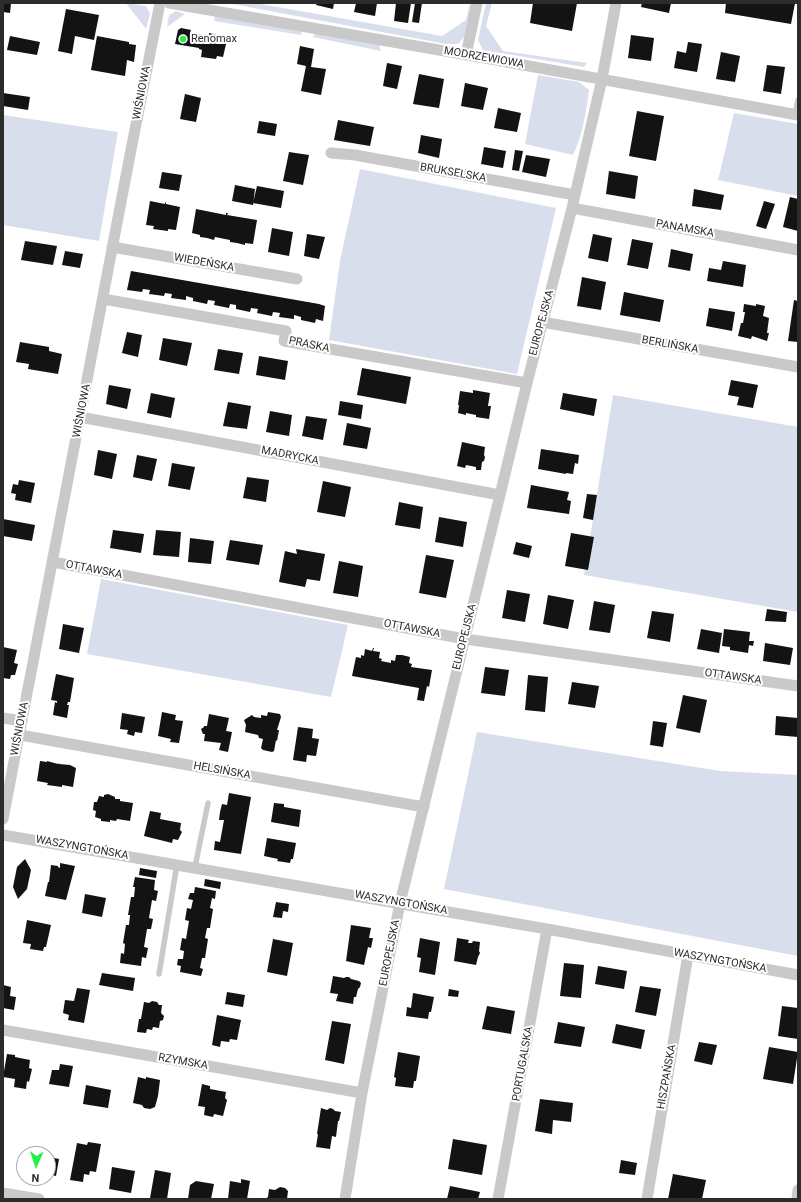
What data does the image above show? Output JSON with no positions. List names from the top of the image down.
{
  "streets": {
    "street": [
      "MODRZEWIOWA",
      "WIŚNIOWA",
      "BRUKSELSKA",
      "PANAMSKA",
      "WIEDEŃSKA",
      "EUROPEJSKA",
      "PRASKA",
      "BERLIŃSKA",
      "MADRYCKA",
      "OTTAWSKA",
      "HELSIŃSKA",
      "WASZYNGTOŃSKA",
      "RZYMSKA",
      "PORTUGALSKA",
      "HISZPAŃSKA"
    ]
  },
  "crossings": [
    ["MODRZEWIOWA", "EUROPEJSKA"],
    ["WIŚNIOWA", "WIEDEŃSKA"],
    ["WIŚNIOWA", "PRASKA"],
    ["WIŚNIOWA", "MADRYCKA"],
    ["WIŚNIOWA", "OTTAWSKA"],
    ["WIŚNIOWA", "HELSIŃSKA"],
    ["BRUKSELSKA", "EUROPEJSKA"],
    ["PANAMSKA", "EUROPEJSKA"],
    ["EUROPEJSKA", "PRASKA"],
    ["EUROPEJSKA", "BERLIŃSKA"],
    ["EUROPEJSKA", "MADRYCKA"],
    ["EUROPEJSKA", "OTTAWSKA"],
    ["EUROPEJSKA", "HELSIŃSKA"],
    ["EUROPEJSKA", "WASZYNGTOŃSKA"],
    ["EUROPEJSKA", "RZYMSKA"],
    ["WASZYNGTOŃSKA", "PORTUGALSKA"],
    ["WASZYNGTOŃSKA", "HISZPAŃSKA"]
  ],
  "places": ["Renomax"],
  "north": "bottom"
}
